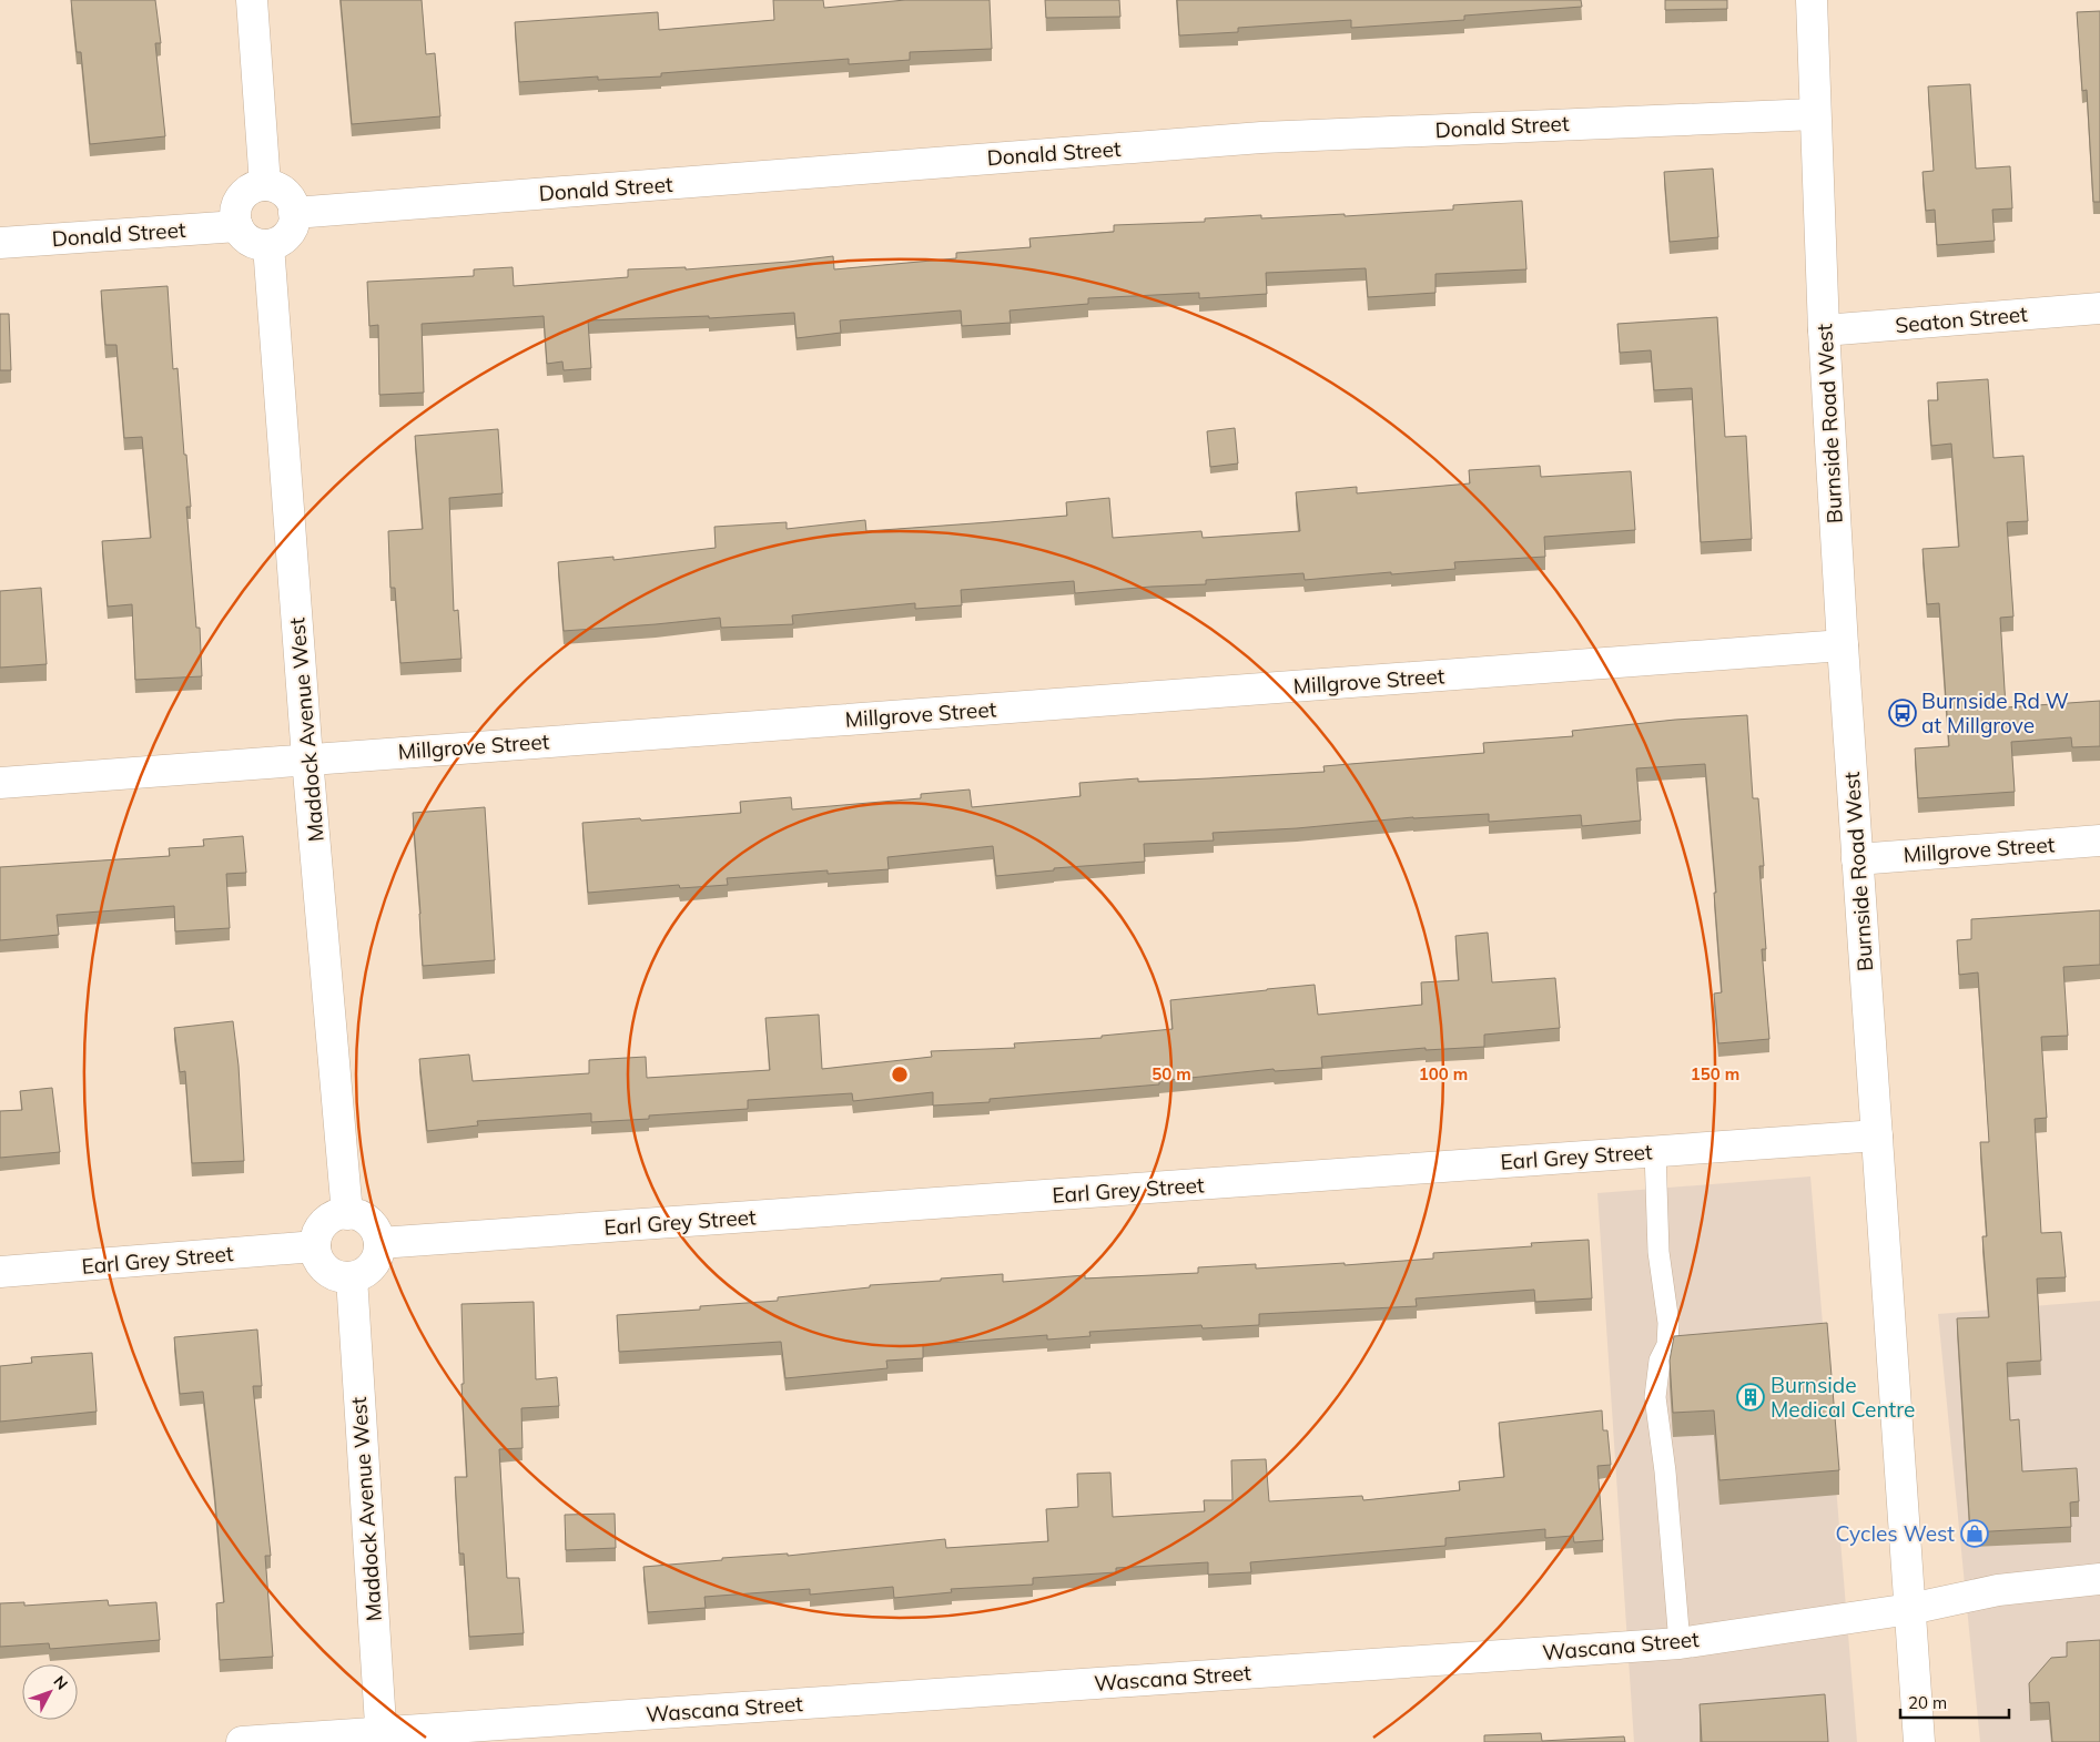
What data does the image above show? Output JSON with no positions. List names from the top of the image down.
{
  "streets": {
    "street": [
      "Donald Street",
      "Seaton Street",
      "Burnside Road West",
      "Millgrove Street",
      "Maddock Avenue West",
      "Earl Grey Street",
      "Wascana Street"
    ]
  },
  "crossings": [
    ["Donald Street", "Burnside Road West"],
    ["Donald Street", "Maddock Avenue West"],
    ["Seaton Street", "Burnside Road West"],
    ["Burnside Road West", "Millgrove Street"],
    ["Burnside Road West", "Earl Grey Street"],
    ["Burnside Road West", "Wascana Street"],
    ["Millgrove Street", "Maddock Avenue West"],
    ["Maddock Avenue West", "Earl Grey Street"],
    ["Maddock Avenue West", "Wascana Street"]
  ],
  "places": {
    "bus stop": ["Burnside Rd W at Millgrove"],
    "building": ["Burnside Medical Centre"],
    "shop": ["Cycles West"]
  },
  "scale_bar": "20 m",
  "north": "top right",
  "rings": ["50 m", "100 m", "150 m"]
}
